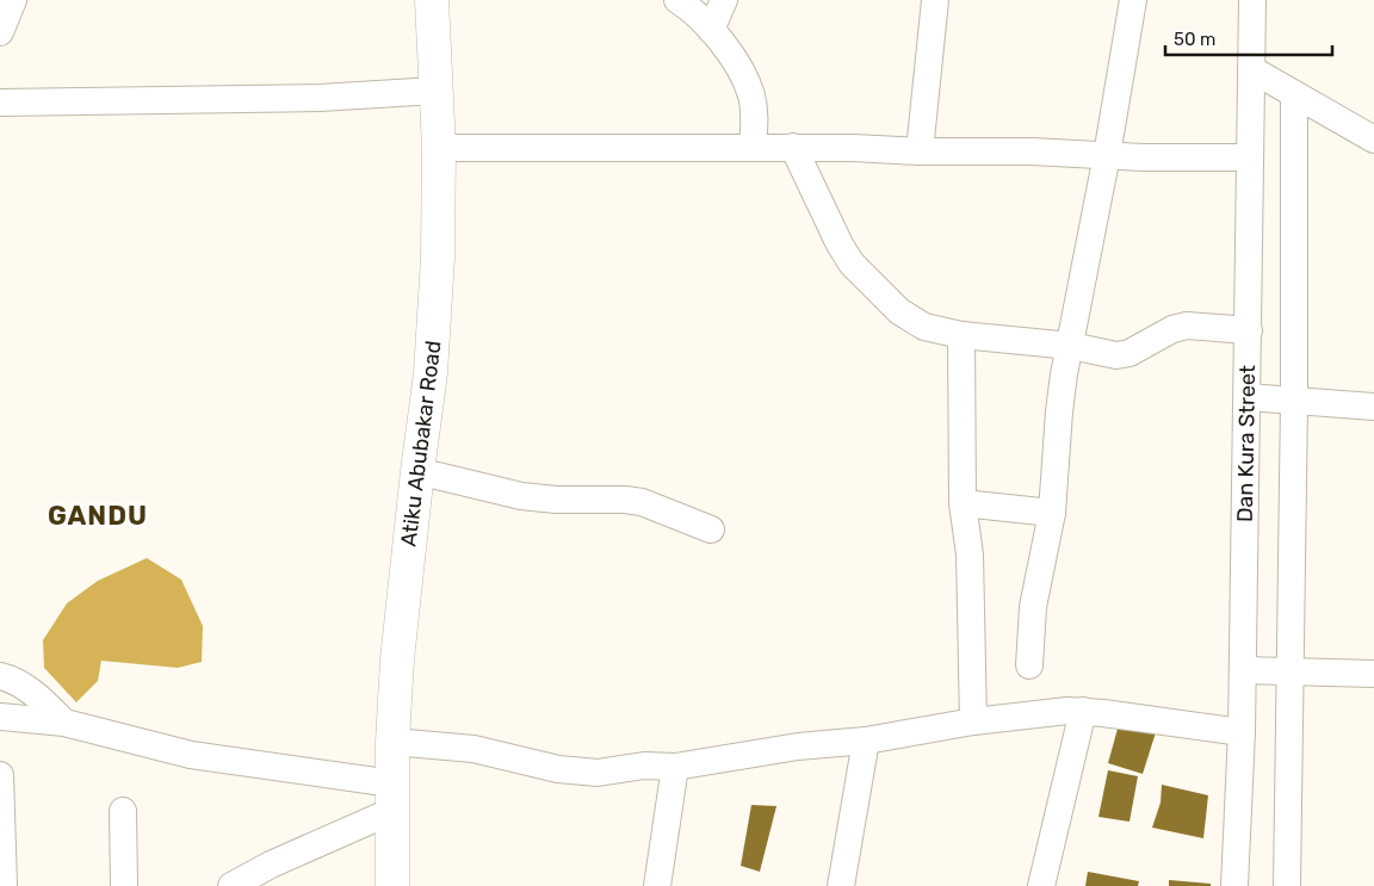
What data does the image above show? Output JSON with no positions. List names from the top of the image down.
{
  "streets": {
    "street": ["Atiku Abubakar Road", "Dan Kura Street"]
  },
  "districts": ["GANDU"],
  "scale_bar": "50 m"
}
